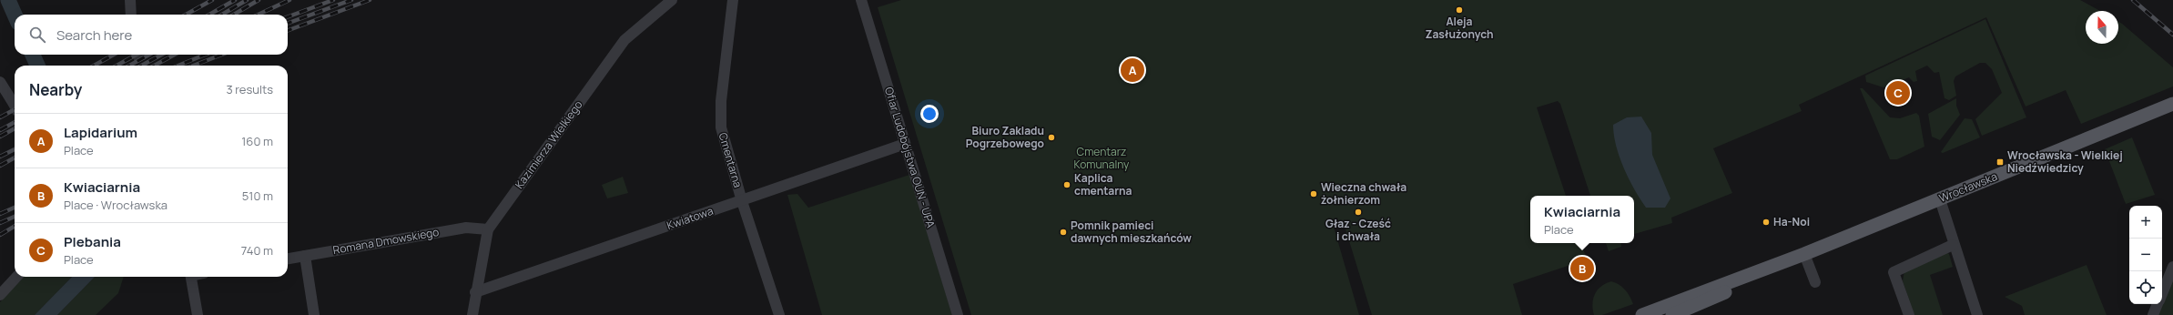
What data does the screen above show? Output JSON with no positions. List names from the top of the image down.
{
  "streets": {
    "main road": ["Wrocławska"],
    "street": [
      "Kazimierza Wielkiego",
      "Ofiar Ludobójstwa OUN - UPA",
      "Cmentarna",
      "Kwiatowa",
      "Romana Dmowskiego"
    ]
  },
  "crossings": [
    ["Kazimierza Wielkiego", "Kwiatowa"],
    ["Kazimierza Wielkiego", "Romana Dmowskiego"],
    ["Ofiar Ludobójstwa OUN - UPA", "Kwiatowa"],
    ["Cmentarna", "Kwiatowa"]
  ],
  "parks": ["Cmentarz Komunalny"],
  "places": {
    "other": [
      "Aleja Zasłużonych",
      "Biuro Zakladu Pogrzebowego",
      "Kaplica cmentarna",
      "Wieczna chwała żołnierzom",
      "Głaz - Cześć i chwała",
      "Ha-Noi",
      "Pomnik pamieci dawnych mieszkańców"
    ],
    "transit": ["Wrocławska - Wielkiej Niedźwiedzicy"]
  },
  "north": "top",
  "page": {
    "search": "Search here",
    "pins": ["A", "C", "B"],
    "heading": ["Nearby", "3 results"],
    "list": [
      {
        "mark": "A",
        "name": "Lapidarium",
        "note": "Place",
        "value": "160 m"
      },
      {
        "mark": "B",
        "name": "Kwiaciarnia",
        "note": "Place · Wrocławska",
        "value": "510 m"
      },
      {
        "mark": "C",
        "name": "Plebania",
        "note": "Place",
        "value": "740 m"
      }
    ],
    "popup": ["Kwiaciarnia", "Place"],
    "map_buttons": ["+", "−"]
  }
}
